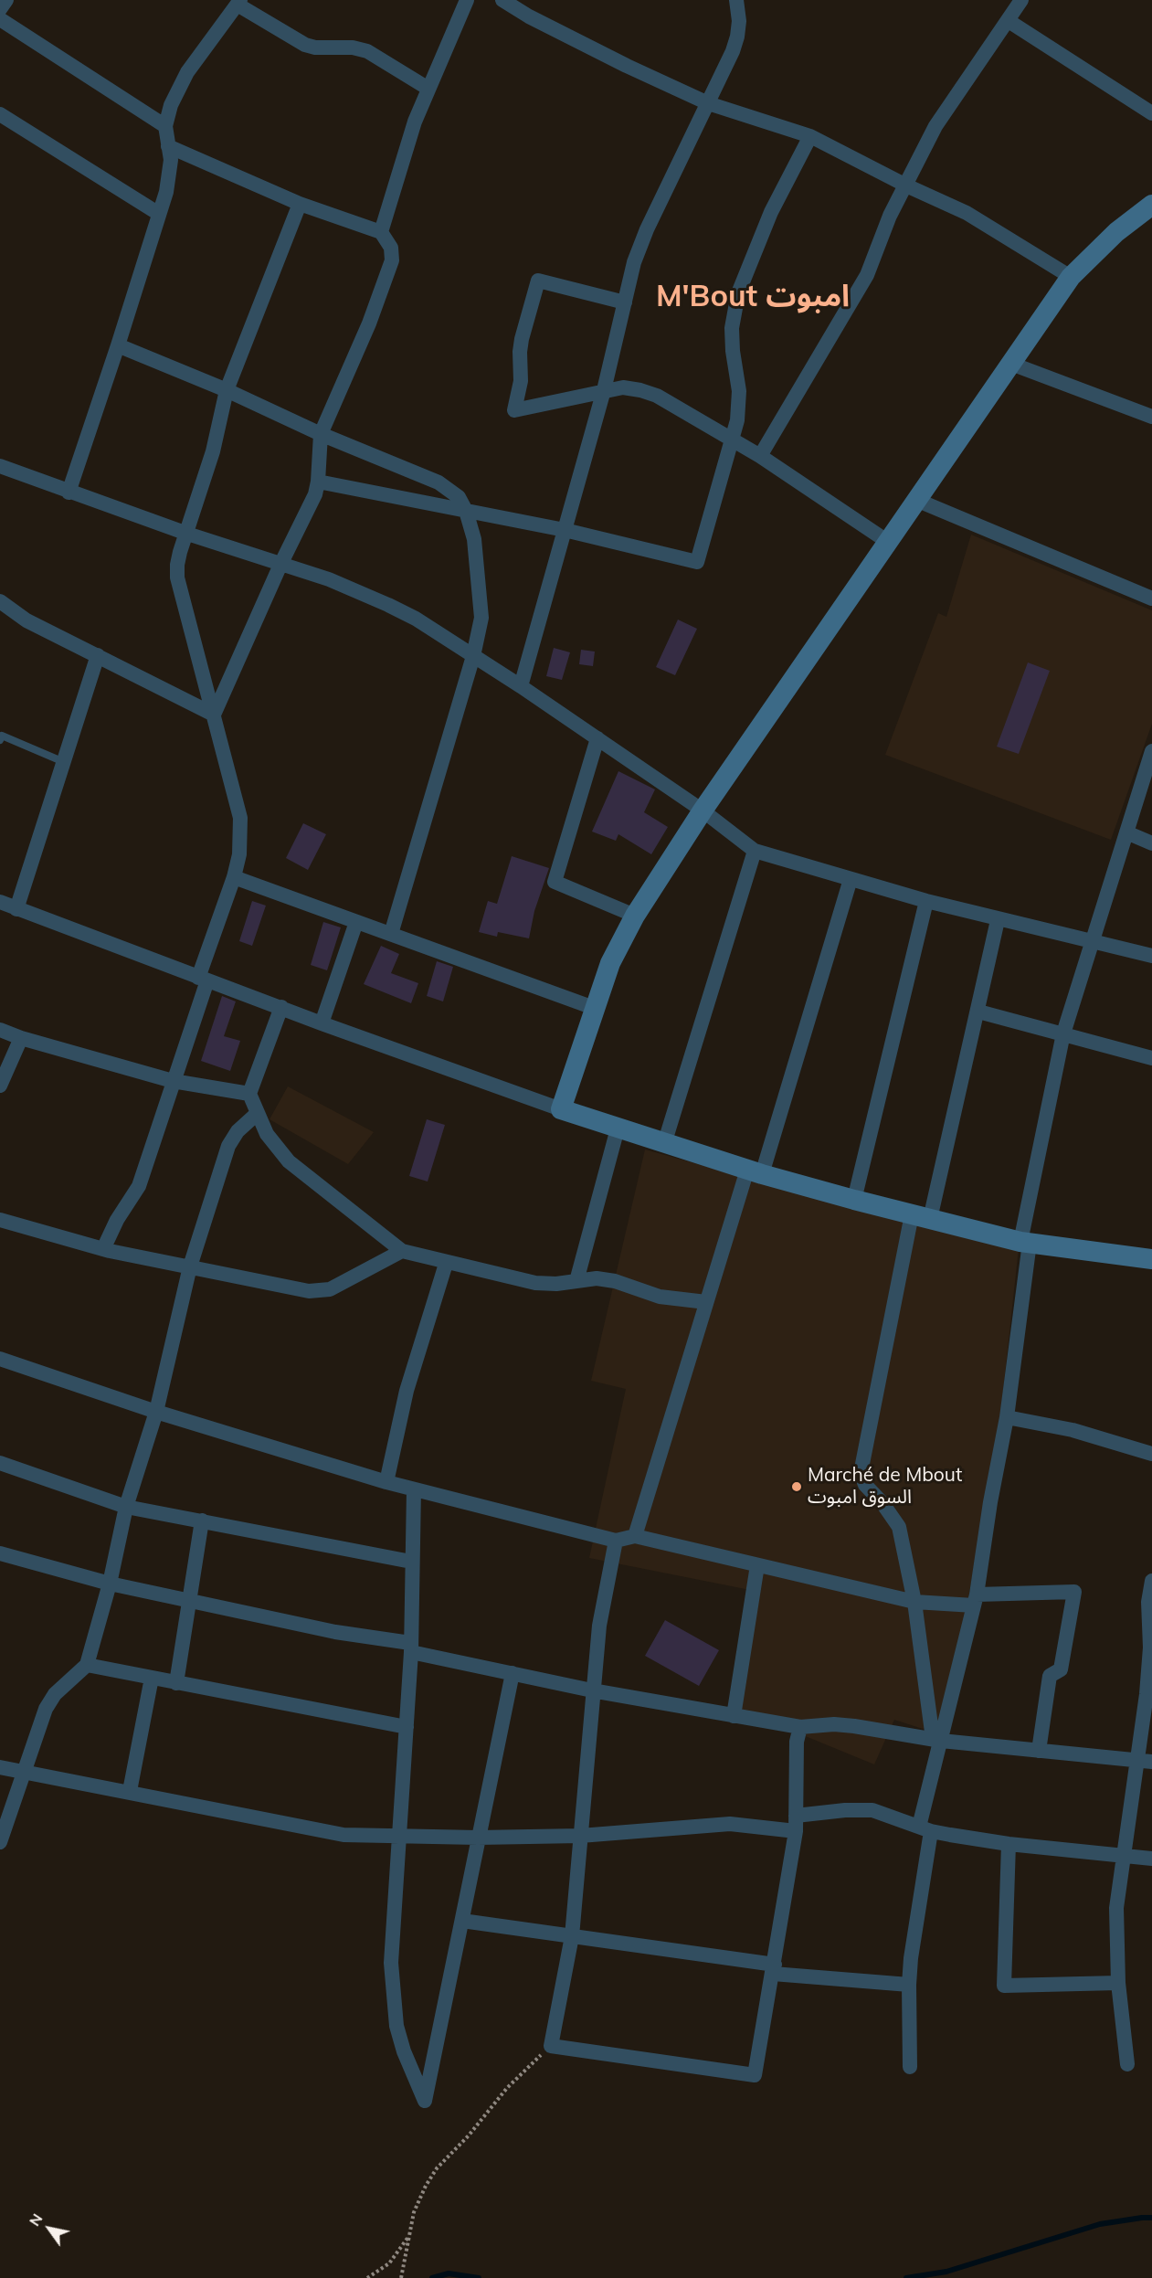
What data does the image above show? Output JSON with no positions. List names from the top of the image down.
{
  "districts": ["M'Bout امبوت"],
  "places": ["Marché de Mbout السوق امبوت"],
  "north": "top left"
}
